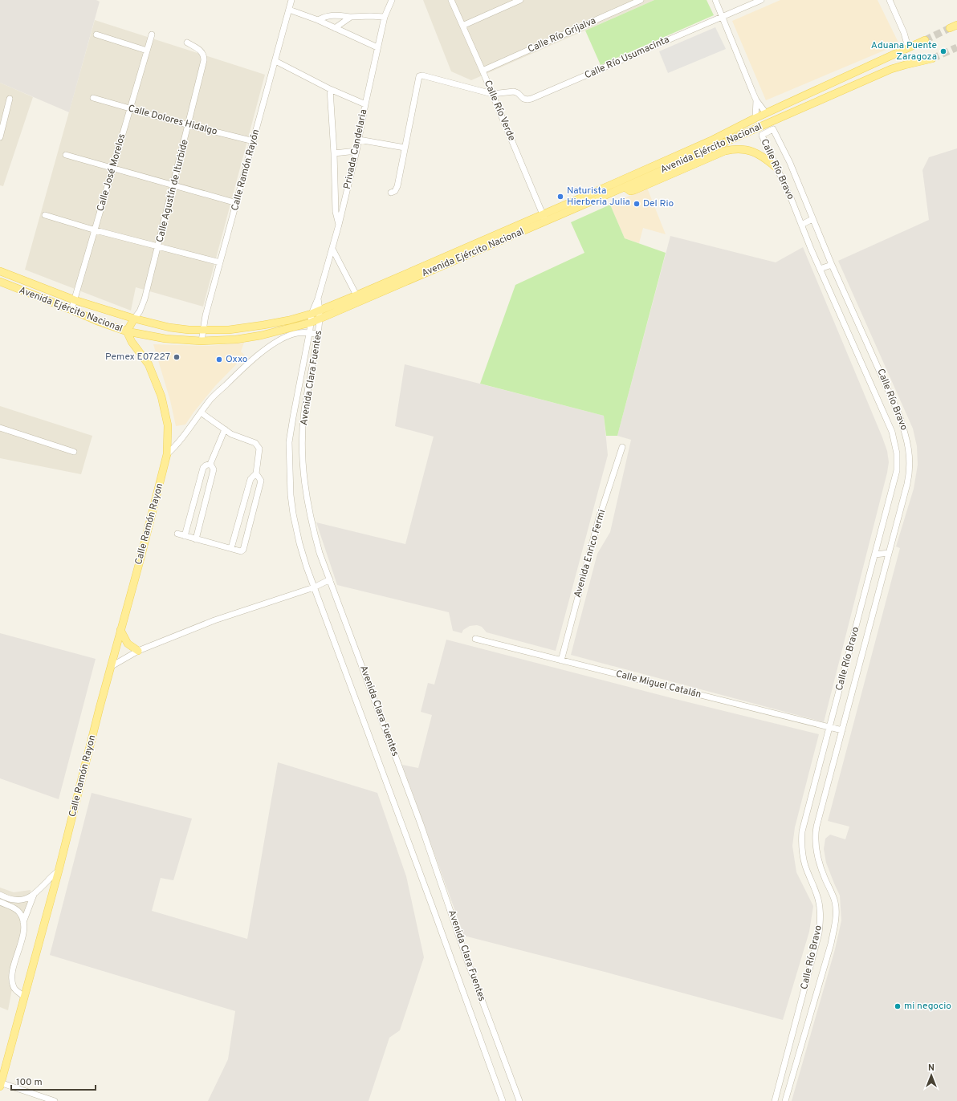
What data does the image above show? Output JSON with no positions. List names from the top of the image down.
{
  "streets": {
    "main road": ["Avenida Ejército Nacional", "Calle Ramón Rayon"],
    "street": [
      "Calle Río Grijalva",
      "Calle Río Usumacinta",
      "Calle Río Verde",
      "Calle Dolores Hidalgo",
      "Privada Candelaria",
      "Calle Río Bravo",
      "Calle Ramón Rayón",
      "Calle José Morelos",
      "Calle Agustín de Iturbide",
      "Avenida Clara Fuentes",
      "Avenida Enrico Fermi",
      "Calle Miguel Catalán"
    ]
  },
  "crossings": [
    ["Calle Río Grijalva", "Calle Río Verde"],
    ["Calle Río Usumacinta", "Calle Río Verde"],
    ["Calle Río Verde", "Avenida Ejército Nacional"],
    ["Calle Dolores Hidalgo", "Calle Ramón Rayón"],
    ["Calle Dolores Hidalgo", "Calle José Morelos"],
    ["Calle Dolores Hidalgo", "Calle Agustín de Iturbide"],
    ["Avenida Ejército Nacional", "Privada Candelaria"],
    ["Avenida Ejército Nacional", "Calle Ramón Rayón"],
    ["Avenida Ejército Nacional", "Calle José Morelos"],
    ["Avenida Ejército Nacional", "Calle Agustín de Iturbide"],
    ["Avenida Ejército Nacional", "Avenida Clara Fuentes"],
    ["Avenida Ejército Nacional", "Calle Ramón Rayon"],
    ["Privada Candelaria", "Avenida Clara Fuentes"],
    ["Calle Río Bravo", "Calle Miguel Catalán"],
    ["Avenida Enrico Fermi", "Calle Miguel Catalán"]
  ],
  "places": [
    "Aduana Puente Zaragoza",
    "Naturista Hierberia Julia",
    "Del Rio",
    "Pemex E07227",
    "Oxxo",
    "mi negocio"
  ],
  "scale_bar": "100 m",
  "north": "top"
}
